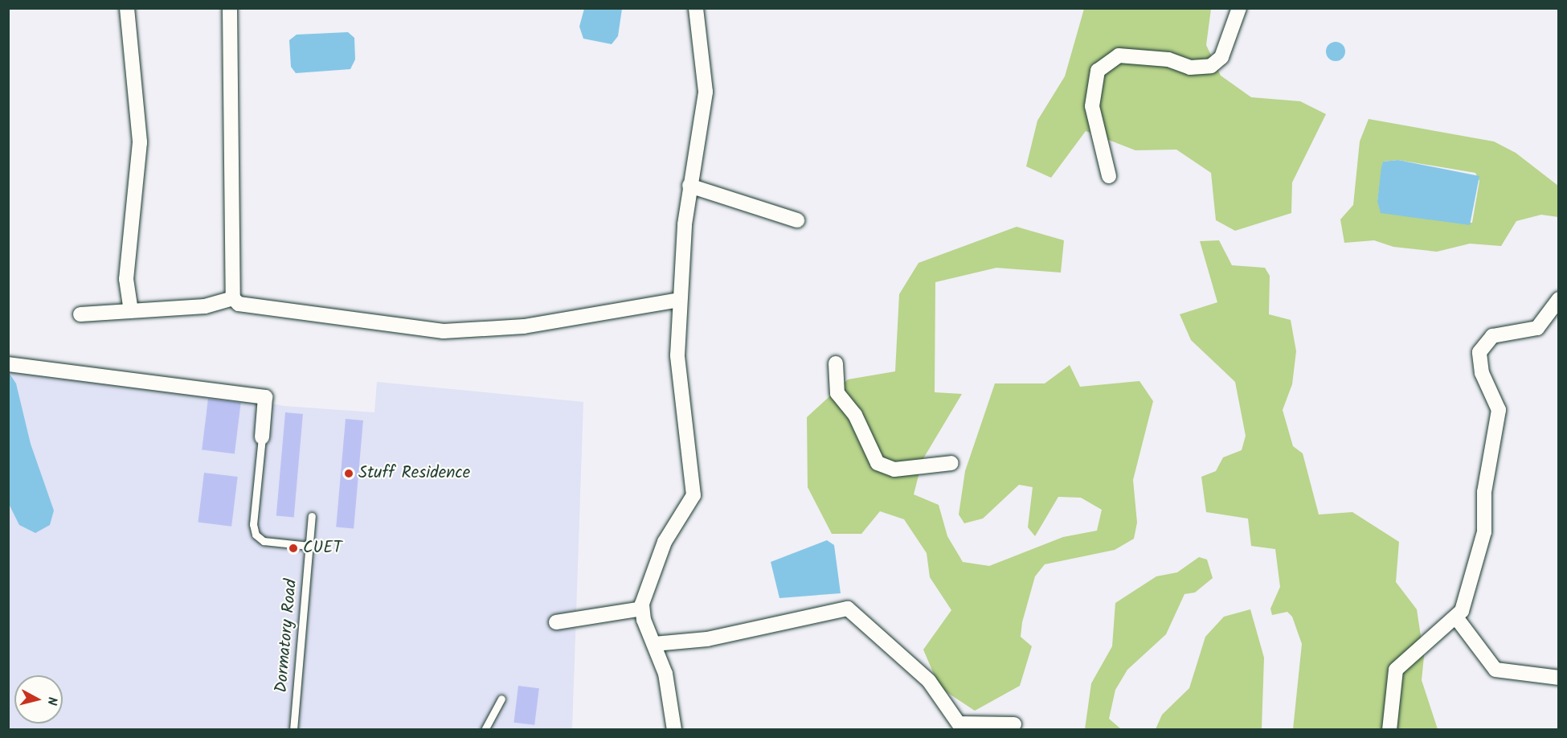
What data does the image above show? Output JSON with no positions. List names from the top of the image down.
{
  "streets": {
    "lane": ["Dormatory Road"]
  },
  "places": ["Stuff Residence", "CUET"],
  "north": "right"
}
